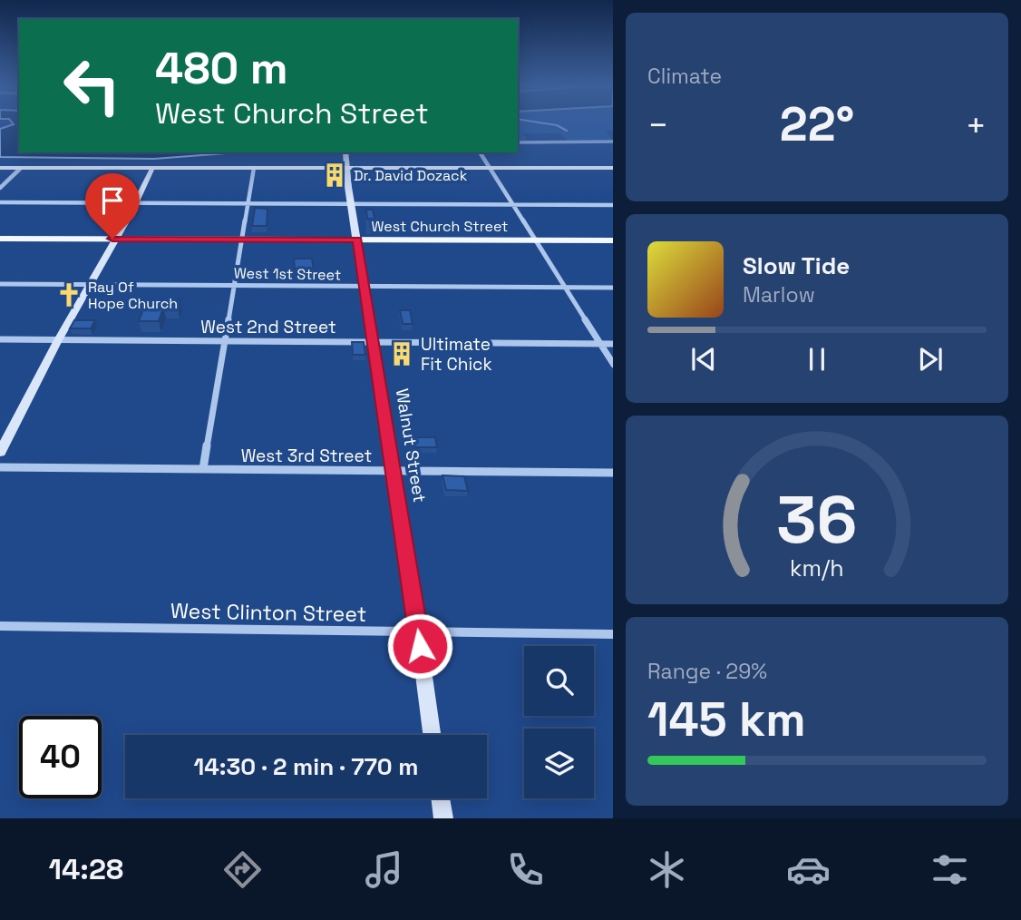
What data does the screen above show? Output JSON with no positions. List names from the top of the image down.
{
  "streets": {
    "main road": ["West Church Street"],
    "street": [
      "West 1st Street",
      "West 2nd Street",
      "Walnut Street",
      "West 3rd Street",
      "West Clinton Street"
    ]
  },
  "crossings": [
    ["West Church Street", "Walnut Street"],
    ["West 1st Street", "Walnut Street"],
    ["West 2nd Street", "Walnut Street"],
    ["Walnut Street", "West 3rd Street"],
    ["Walnut Street", "West Clinton Street"]
  ],
  "places": {
    "building": ["Dr. David Dozack", "Ultimate Fit Chick"],
    "church": ["Ray Of Hope Church"]
  },
  "page": {
    "tile": [
      "Climate",
      ["Range · 29%", "145 km"]
    ],
    "turn": ["480 m", "West Church Street"],
    "heat": ["−", "22°", "+"],
    "song": ["Slow Tide", "Marlow"],
    "limit": "40",
    "trip": "14:30 · 2 min · 770 m",
    "tabs": "14:28",
    "gauge": ["36", "km/h"]
  }
}
